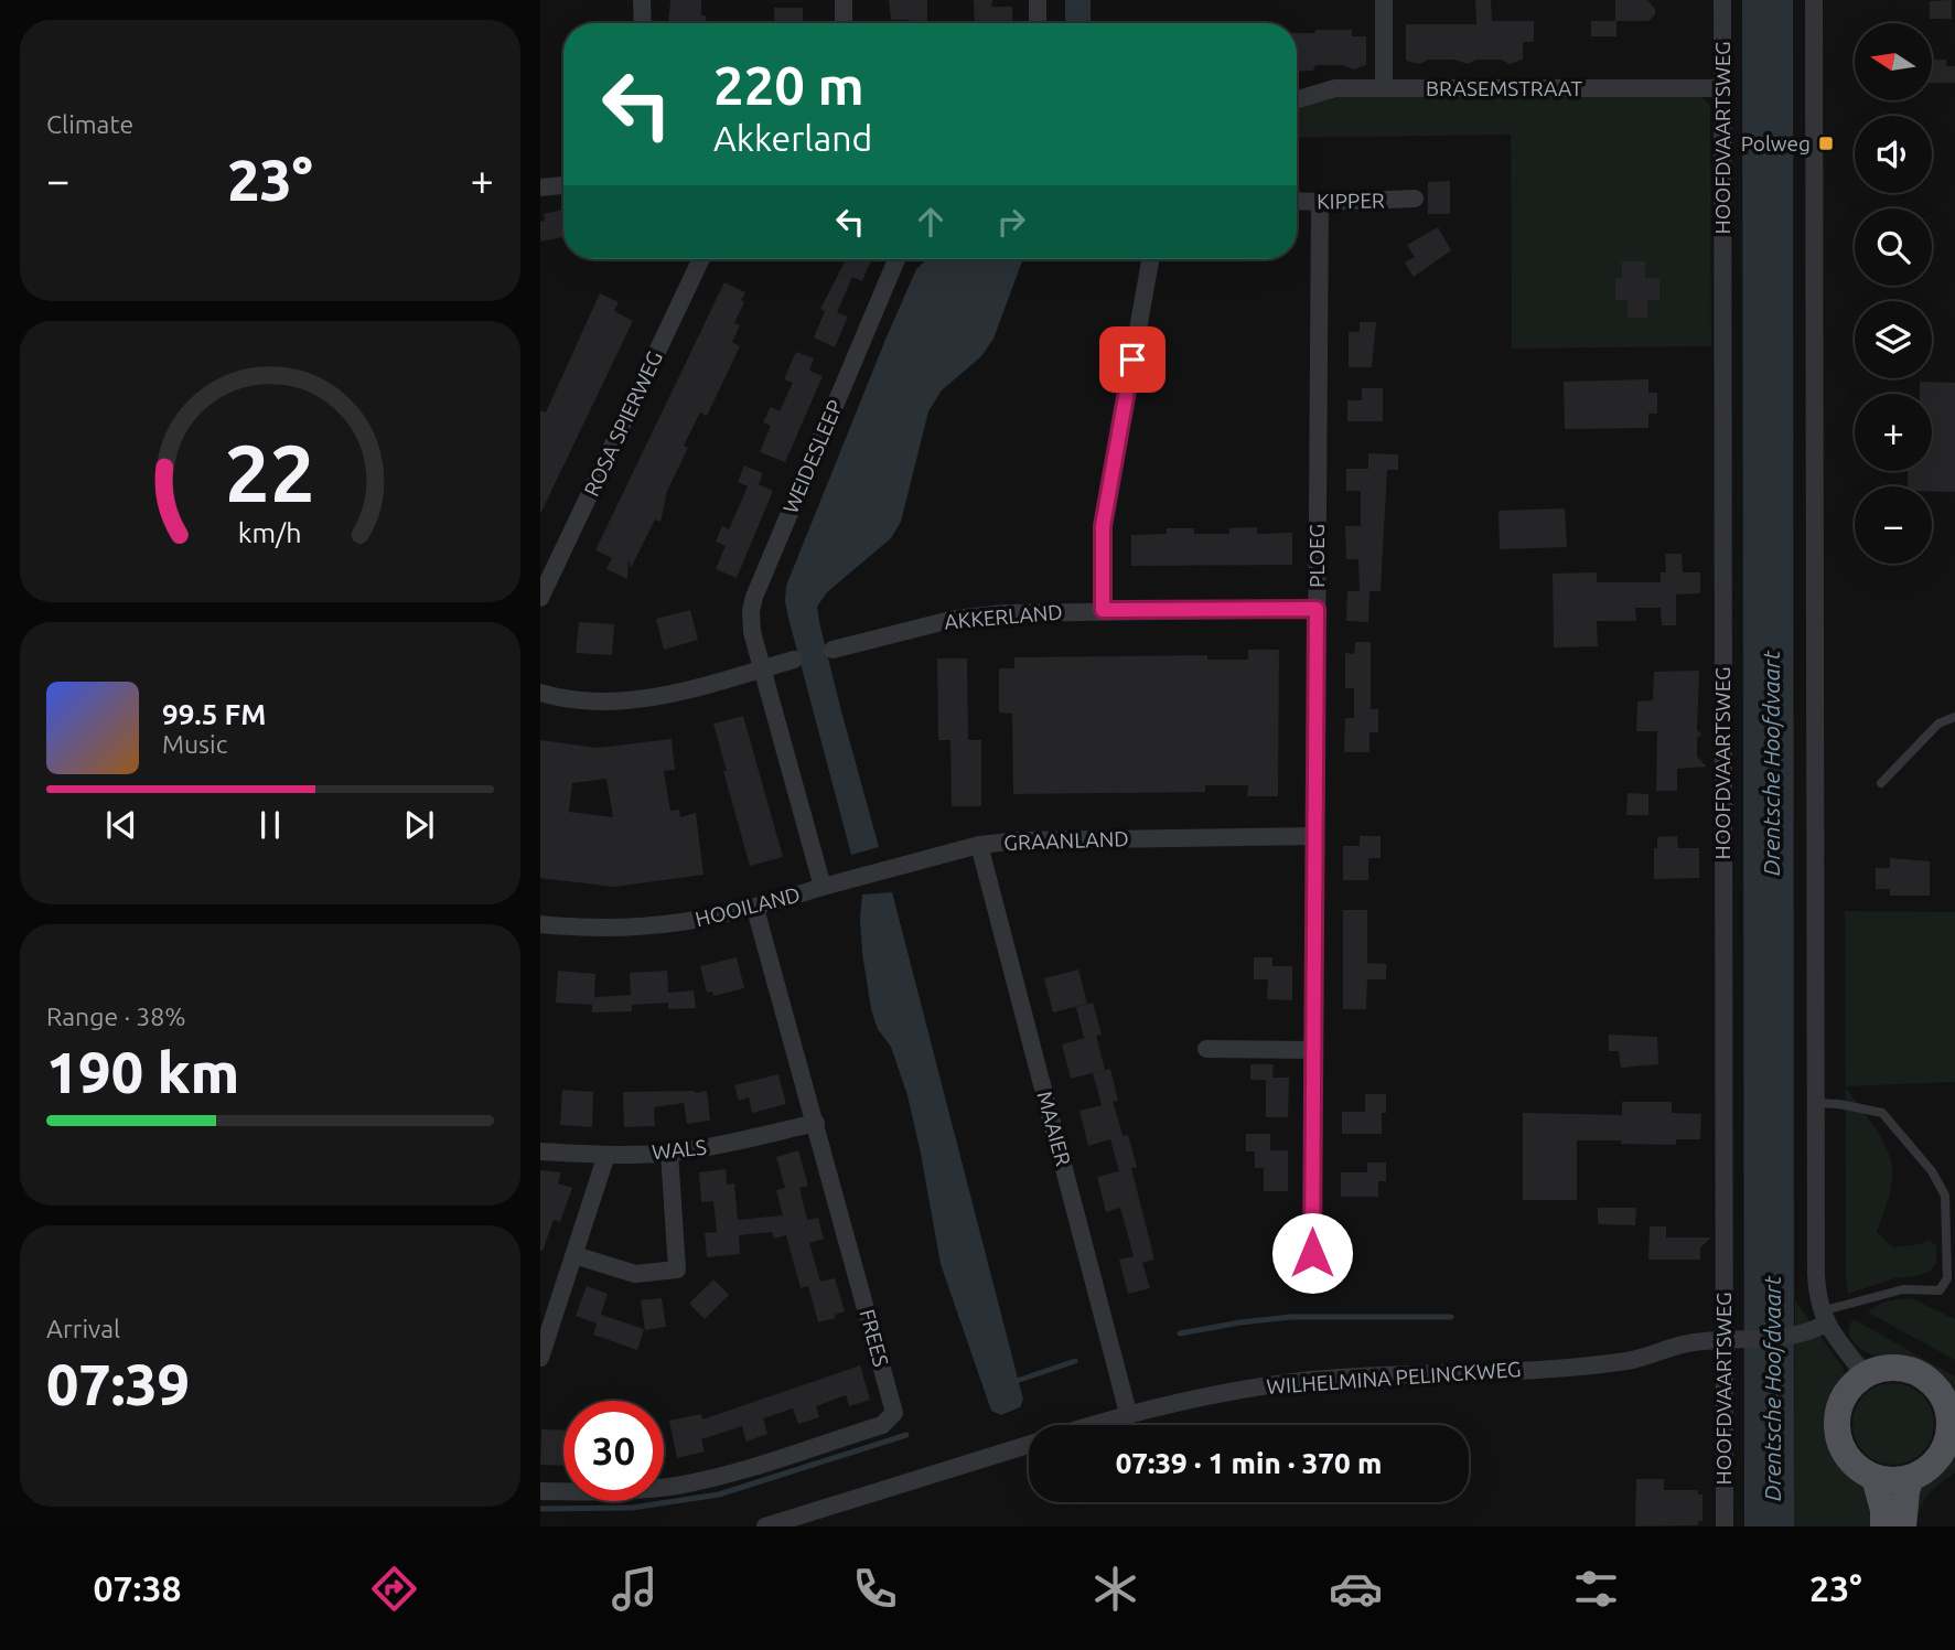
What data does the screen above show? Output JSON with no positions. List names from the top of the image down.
{
  "streets": {
    "street": [
      "BRASEMSTRAAT",
      "HOOFDVAARTSWEG",
      "KIPPER",
      "ROSA SPIERWEG",
      "WEIDESLEEP",
      "PLOEG",
      "AKKERLAND",
      "GRAANLAND",
      "HOOILAND",
      "MAAIER",
      "WALS",
      "FREES",
      "WILHELMINA PELINCKWEG"
    ]
  },
  "crossings": [
    ["BRASEMSTRAAT", "HOOFDVAARTSWEG"],
    ["HOOFDVAARTSWEG", "WILHELMINA PELINCKWEG"],
    ["KIPPER", "PLOEG"],
    ["WEIDESLEEP", "HOOILAND"],
    ["PLOEG", "AKKERLAND"],
    ["PLOEG", "GRAANLAND"],
    ["GRAANLAND", "HOOILAND"],
    ["GRAANLAND", "MAAIER"],
    ["HOOILAND", "FREES"],
    ["MAAIER", "WILHELMINA PELINCKWEG"],
    ["WALS", "FREES"]
  ],
  "water": ["Drentsche Hoofdvaart"],
  "places": {
    "transit": ["Polweg"]
  },
  "north": "left",
  "page": {
    "tile": [
      "Climate",
      ["Range · 38%", "190 km"],
      ["Arrival", "07:39"]
    ],
    "map_buttons": ["+", "−"],
    "turn": ["220 m", "Akkerland"],
    "heat": ["−", "23°", "+"],
    "song": ["99.5 FM", "Music"],
    "limit": "30",
    "trip": "07:39 · 1 min · 370 m",
    "tabs": ["07:38", "23°"],
    "gauge": ["22", "km/h"]
  }
}
